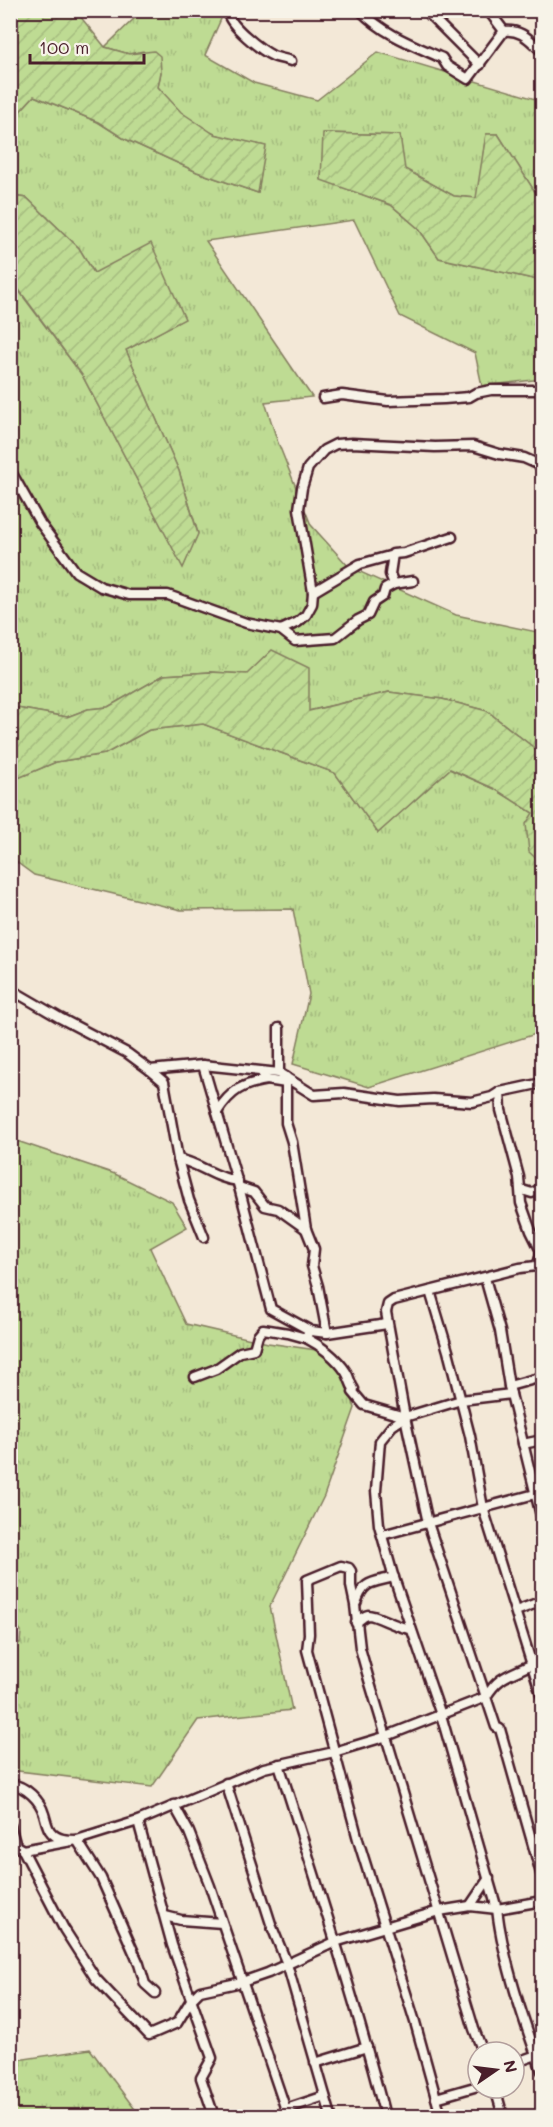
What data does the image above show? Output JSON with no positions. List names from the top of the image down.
{
  "scale_bar": "100 m",
  "north": "right"
}
